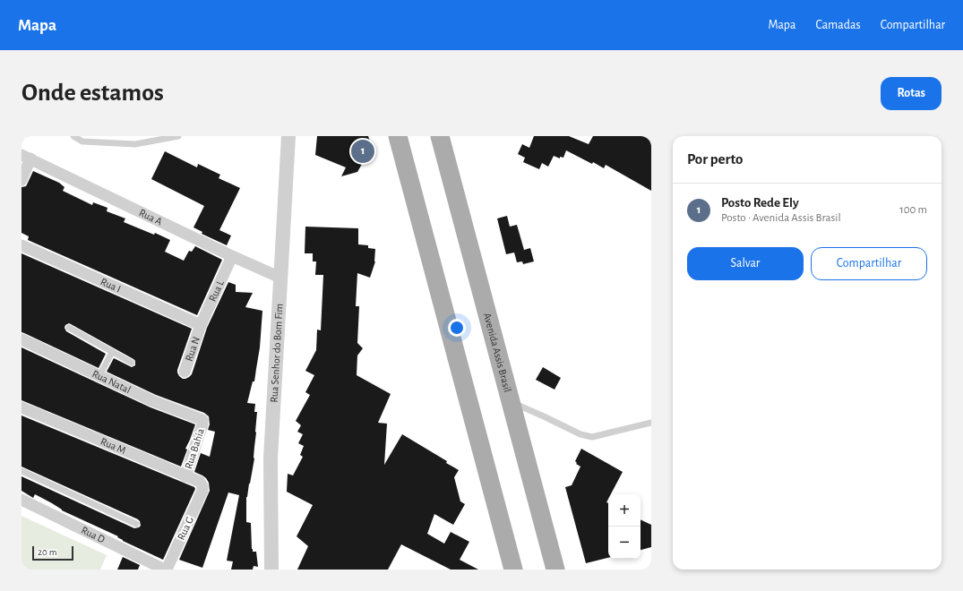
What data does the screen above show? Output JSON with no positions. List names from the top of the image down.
{
  "streets": {
    "main road": ["Avenida Assis Brasil"],
    "street": [
      "Rua A",
      "Rua I",
      "Rua L",
      "Rua N",
      "Rua Senhor do Bom Fim",
      "Rua Natal",
      "Rua M",
      "Rua Bahia",
      "Rua G",
      "Rua D"
    ]
  },
  "crossings": [
    ["Rua A", "Rua L"],
    ["Rua A", "Rua Senhor do Bom Fim"],
    ["Rua I", "Rua L"],
    ["Rua I", "Rua N"],
    ["Rua L", "Rua N"],
    ["Rua Natal", "Rua Bahia"],
    ["Rua M", "Rua Bahia"],
    ["Rua M", "Rua G"],
    ["Rua G", "Rua D"]
  ],
  "scale_bar": "20 m",
  "page": {
    "header": "Mapa",
    "nav": ["Mapa", "Camadas", "Compartilhar"],
    "buttons": [
      "Rotas",
      ["Salvar", "Compartilhar"]
    ],
    "title": "Onde estamos",
    "heading": "Por perto",
    "pins": "1",
    "list": [
      {
        "mark": "1",
        "name": "Posto Rede Ely",
        "note": "Posto · Avenida Assis Brasil",
        "value": "100 m"
      }
    ],
    "map_buttons": ["+", "−"],
    "scale": "20 m"
  }
}
